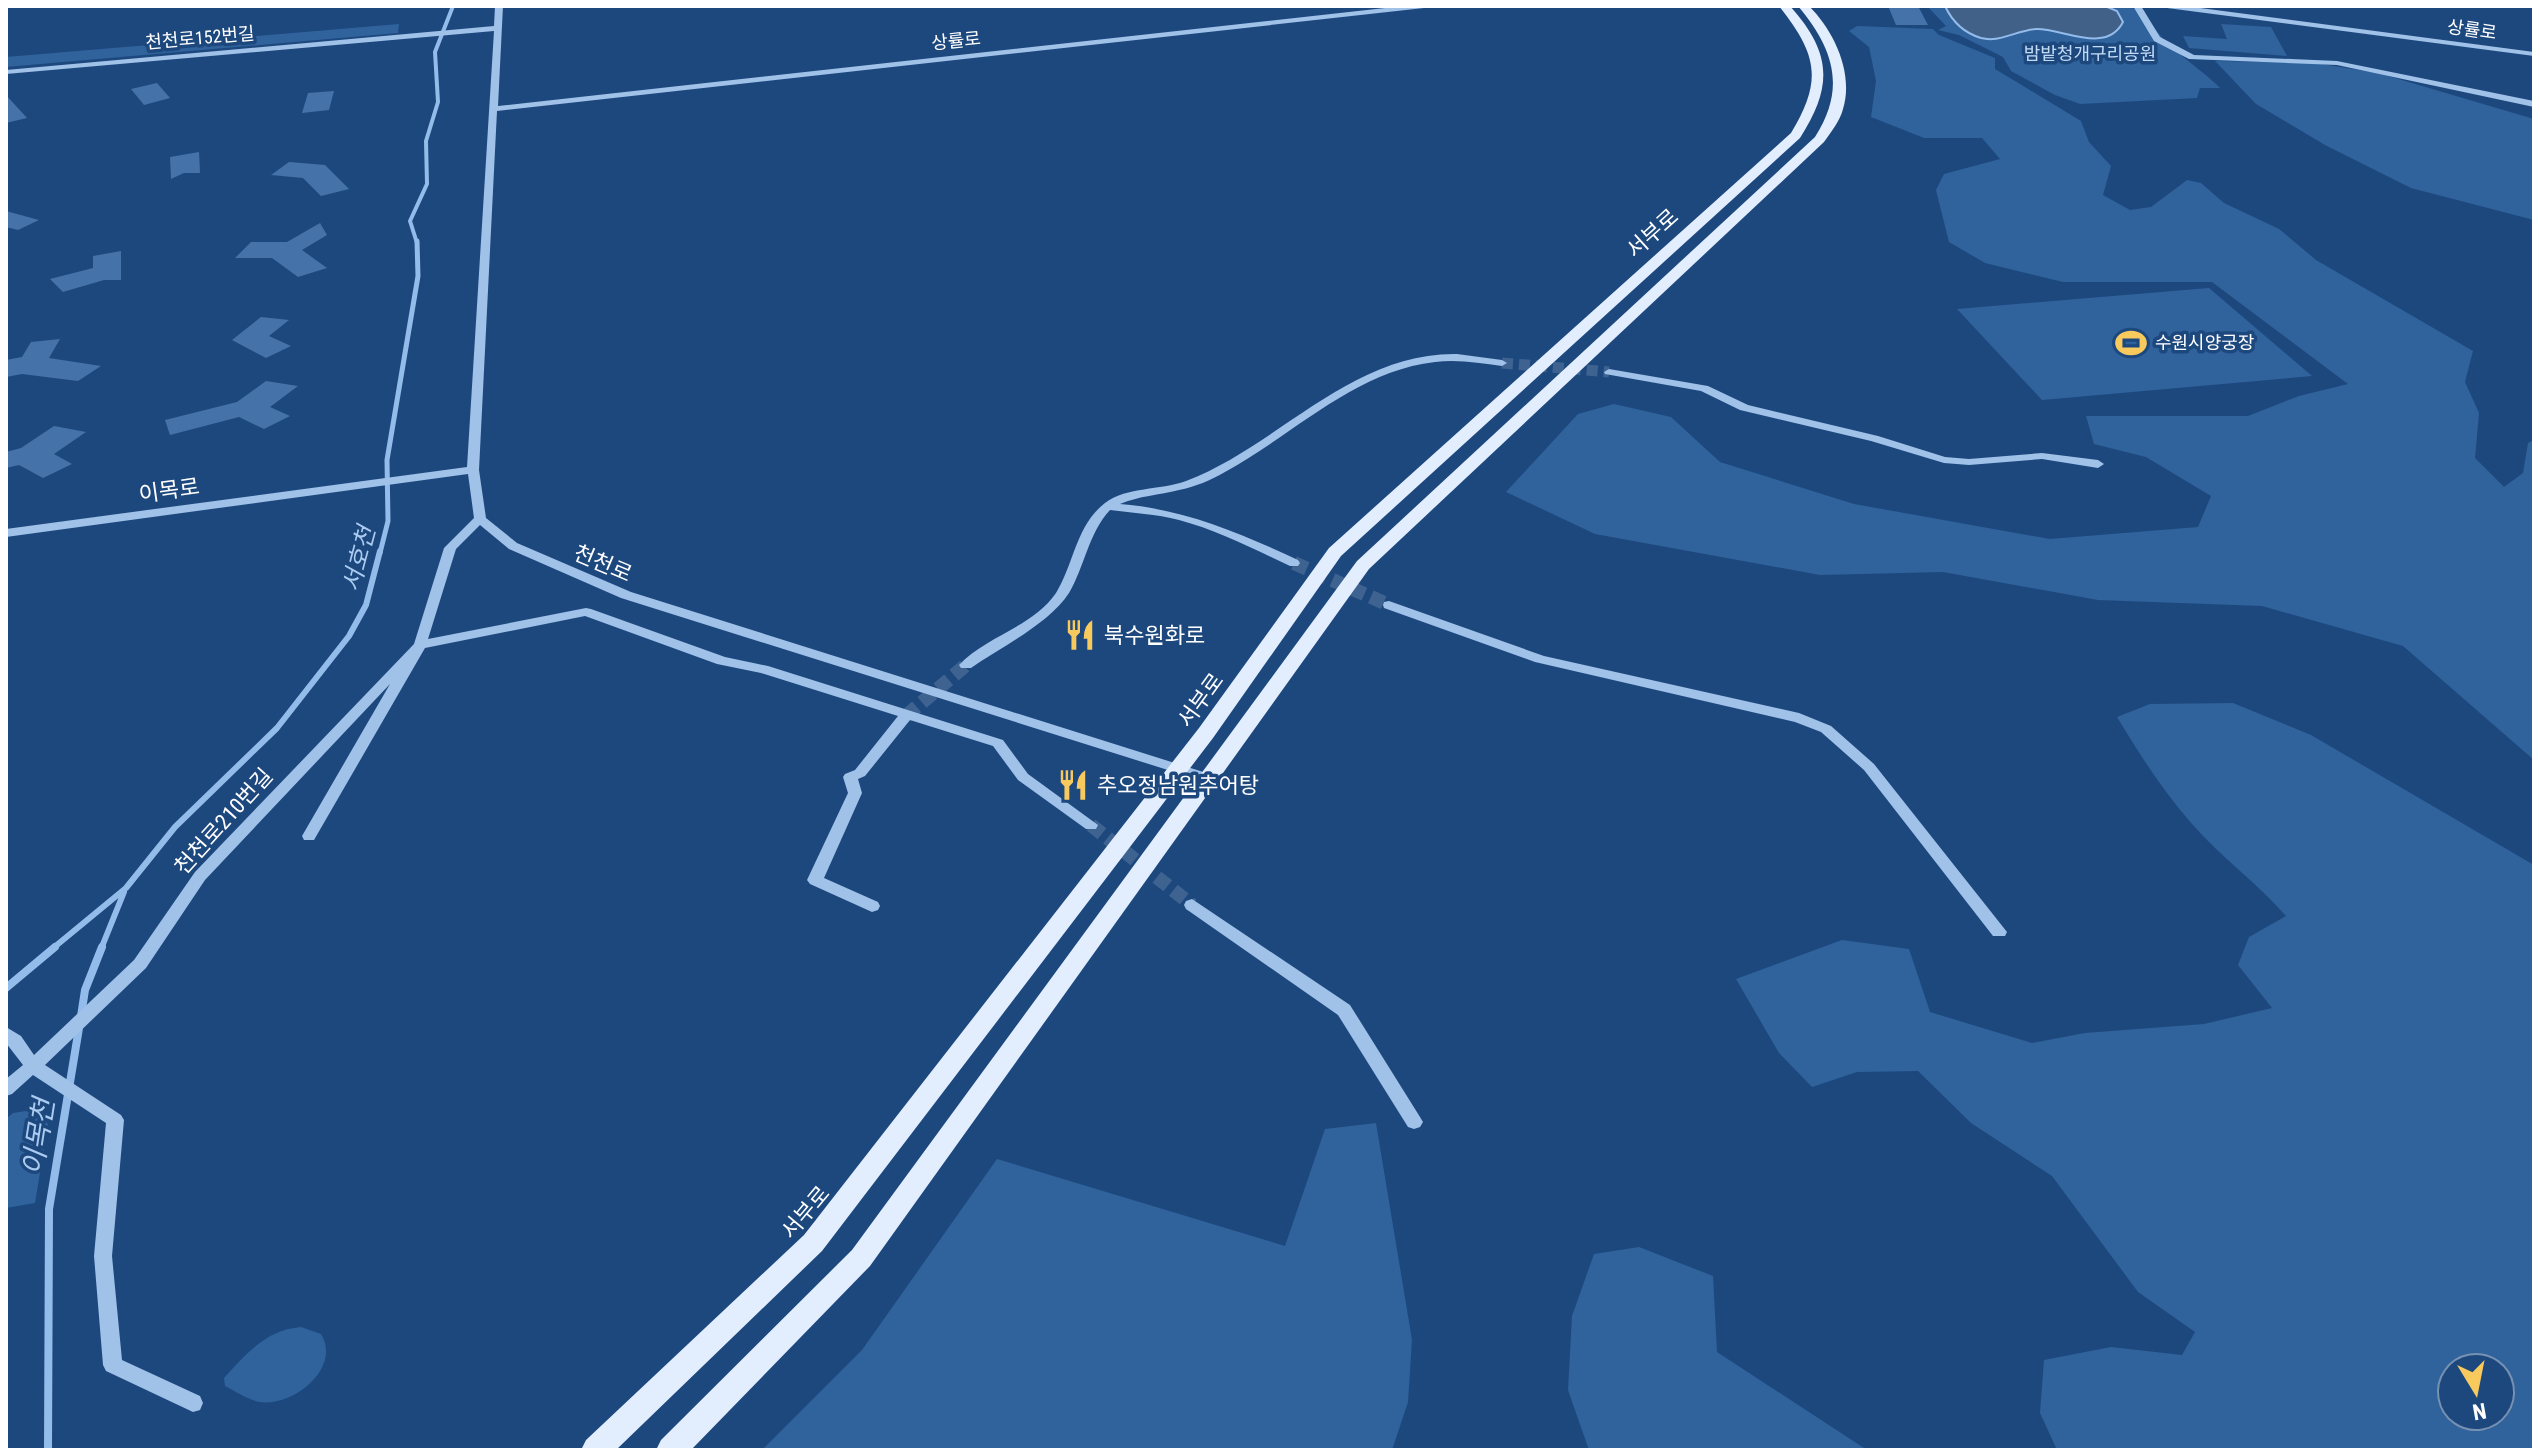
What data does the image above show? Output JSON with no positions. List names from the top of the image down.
{
  "streets": {
    "main road": ["서부로"],
    "street": [
      "상률로",
      "천천로152번길",
      "이목로",
      "천천로",
      "천천로210번길"
    ]
  },
  "crossings": [
    ["서부로", "천천로"],
    ["천천로", "천천로210번길"]
  ],
  "water": ["서호천", "이목천"],
  "parks": ["밤밭청개구리공원"],
  "places": {
    "sports": ["수원시양궁장"],
    "restaurant": ["북수원화로", "추오정남원추어탕"]
  },
  "north": "bottom"
}
